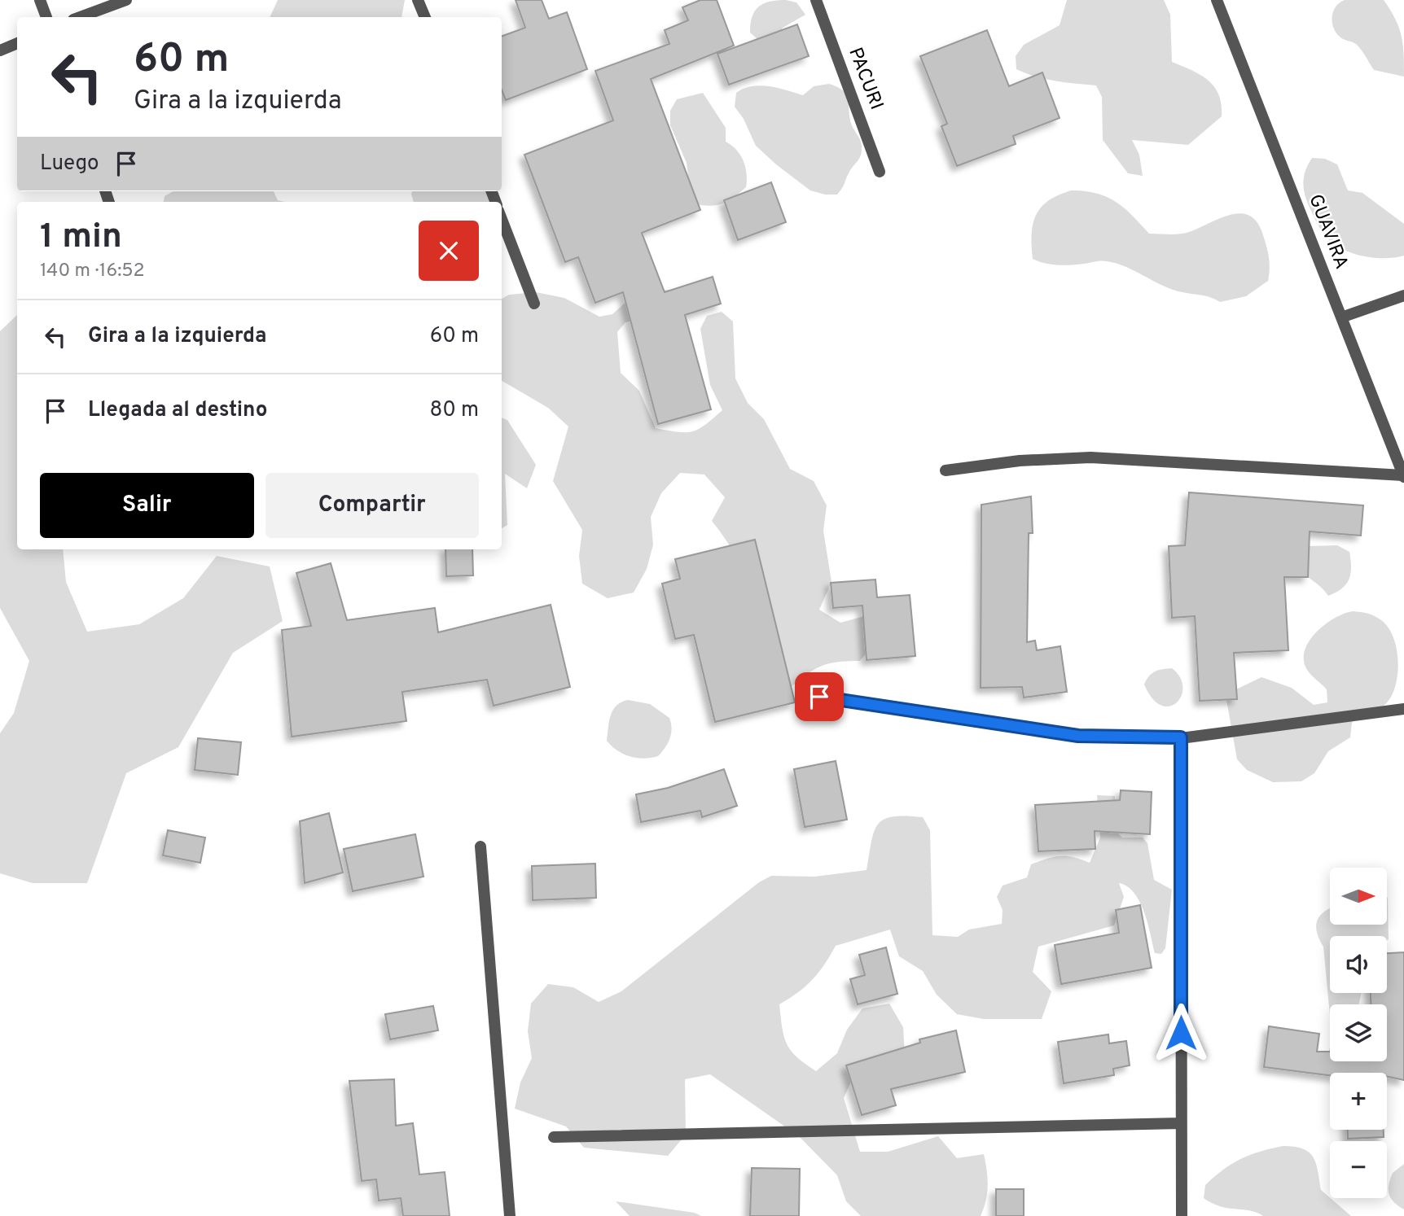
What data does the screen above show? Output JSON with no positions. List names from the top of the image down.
{
  "streets": {
    "street": ["PACURI", "GUAVIRA"]
  },
  "north": "right",
  "page": {
    "turn": ["60 m", "Gira a la izquierda"],
    "then": "Luego",
    "heading": ["1 min", "140 m · 16:52"],
    "list": [
      {
        "name": "Gira a la izquierda",
        "value": "60 m"
      },
      {
        "name": "Llegada al destino",
        "value": "80 m"
      }
    ],
    "buttons": ["Salir", "Compartir"],
    "map_buttons": ["+", "−"]
  }
}
